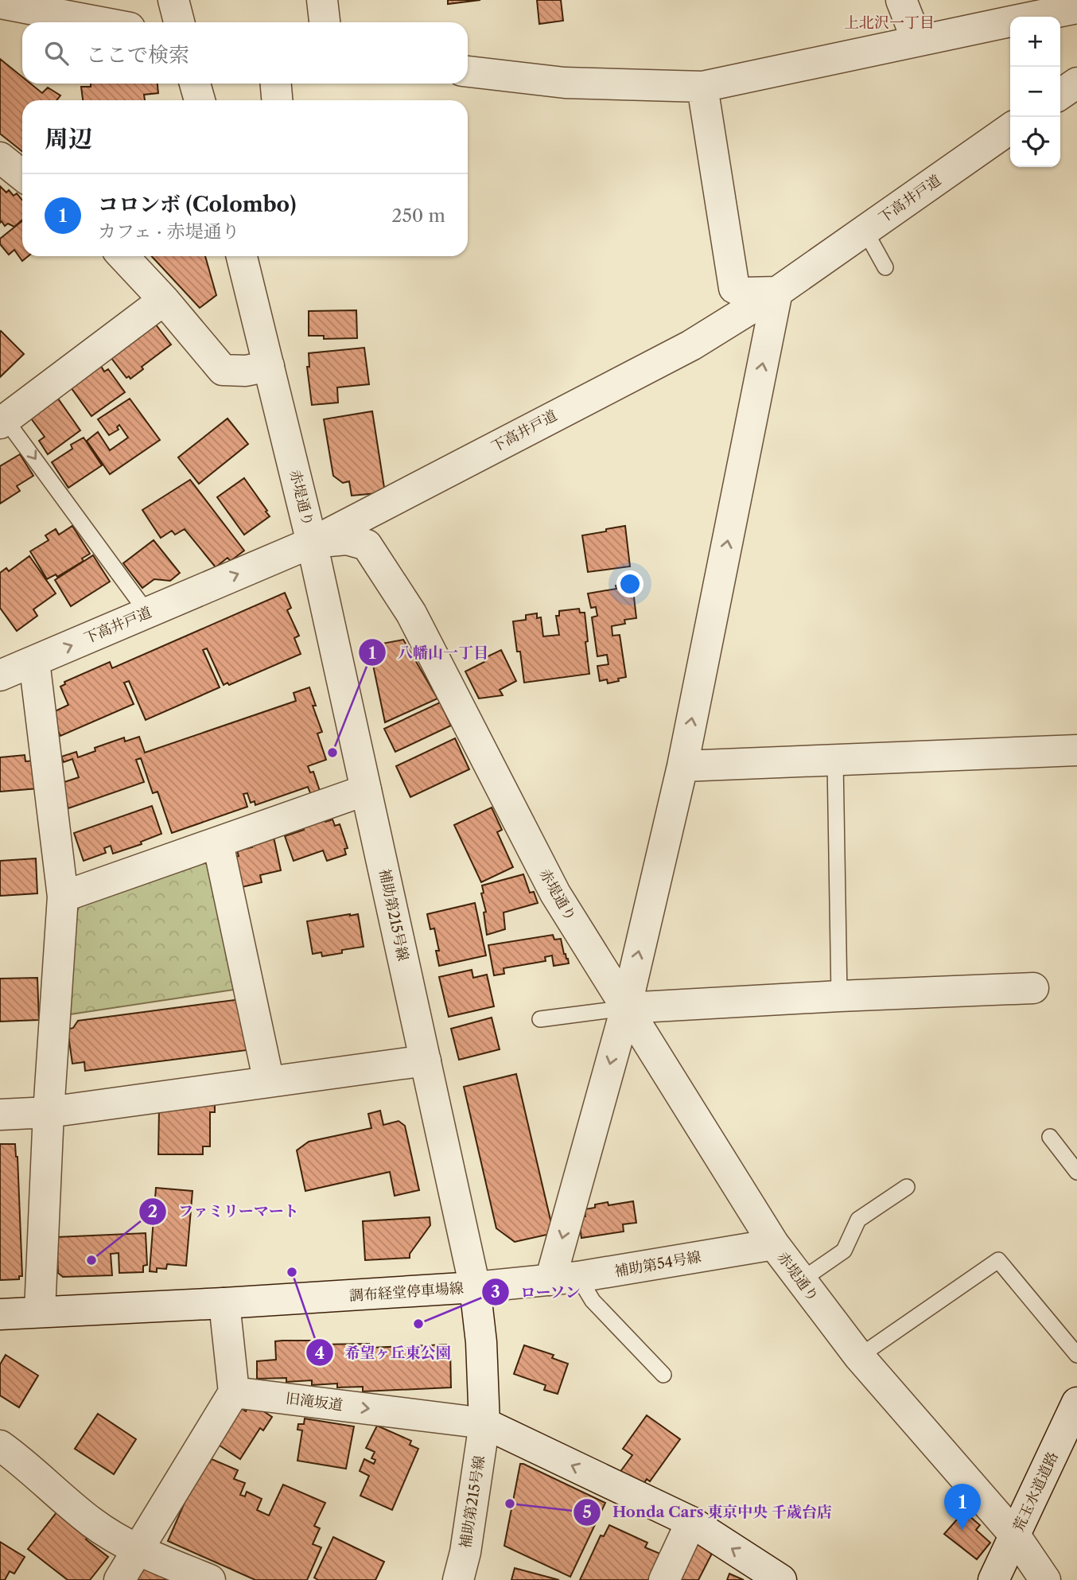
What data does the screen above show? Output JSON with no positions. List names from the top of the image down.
{
  "streets": {
    "street": [
      "下高井戸道",
      "赤堤通り",
      "補助第215号線",
      "補助第54号線",
      "調布経堂停車場線",
      "旧滝坂道",
      "荒玉水道道路"
    ]
  },
  "crossings": [
    ["下高井戸道", "赤堤通り"],
    ["下高井戸道", "補助第215号線"],
    ["赤堤通り", "補助第215号線"],
    ["赤堤通り", "補助第54号線"],
    ["赤堤通り", "荒玉水道道路"],
    ["補助第215号線", "補助第54号線"],
    ["補助第215号線", "調布経堂停車場線"],
    ["補助第215号線", "旧滝坂道"],
    ["補助第54号線", "調布経堂停車場線"],
    ["調布経堂停車場線", "旧滝坂道"]
  ],
  "one_way": ["旧滝坂道"],
  "districts": ["上北沢一丁目"],
  "places": [
    "八幡山一丁目",
    "ファミリーマート",
    "希望ヶ丘東公園",
    "ローソン",
    "Honda Cars 東京中央 千歳台店"
  ],
  "page": {
    "map_buttons": ["+", "−"],
    "search": "ここで検索",
    "heading": "周辺",
    "list": [
      {
        "mark": "1",
        "name": "コロンボ (Colombo)",
        "note": "カフェ · 赤堤通り",
        "value": "250 m"
      }
    ],
    "pins": "1"
  }
}
